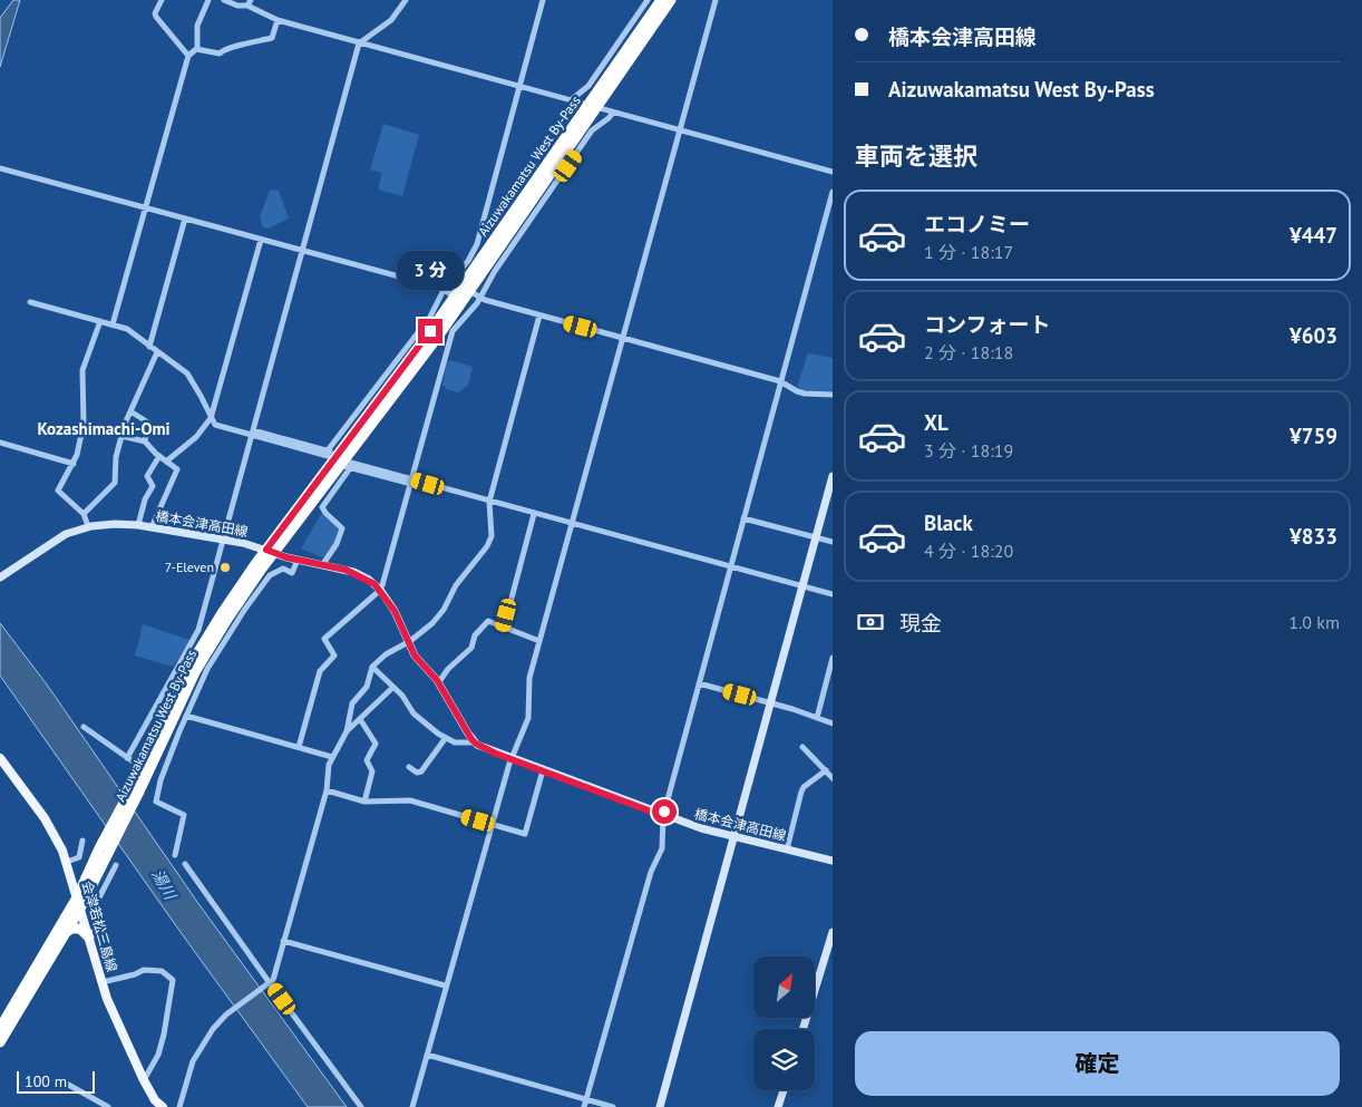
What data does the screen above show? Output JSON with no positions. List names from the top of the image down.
{
  "streets": {
    "highway": ["Aizuwakamatsu West By-Pass"],
    "main road": ["橋本会津高田線", "会津若松三島線"]
  },
  "crossings": [
    ["Aizuwakamatsu West By-Pass", "橋本会津高田線"],
    ["Aizuwakamatsu West By-Pass", "会津若松三島線"]
  ],
  "districts": ["Kozashimachi-Omi"],
  "water": ["湯川"],
  "places": ["7-Eleven"],
  "scale_bar": "100 m",
  "north": "top right",
  "page": {
    "banner": ["橋本会津高田線", "Aizuwakamatsu West By-Pass"],
    "heading": "車両を選択",
    "list": [
      {
        "name": "エコノミー",
        "note": "1 分 · 18:17",
        "value": "¥447"
      },
      {
        "name": "コンフォート",
        "note": "2 分 · 18:18",
        "value": "¥603"
      },
      {
        "name": "XL",
        "note": "3 分 · 18:19",
        "value": "¥759"
      },
      {
        "name": "Black",
        "note": "4 分 · 18:20",
        "value": "¥833"
      }
    ],
    "bubble": "3 分",
    "pay": ["現金", "1.0 km"],
    "buttons": "確定",
    "scale": "100 m"
  }
}
